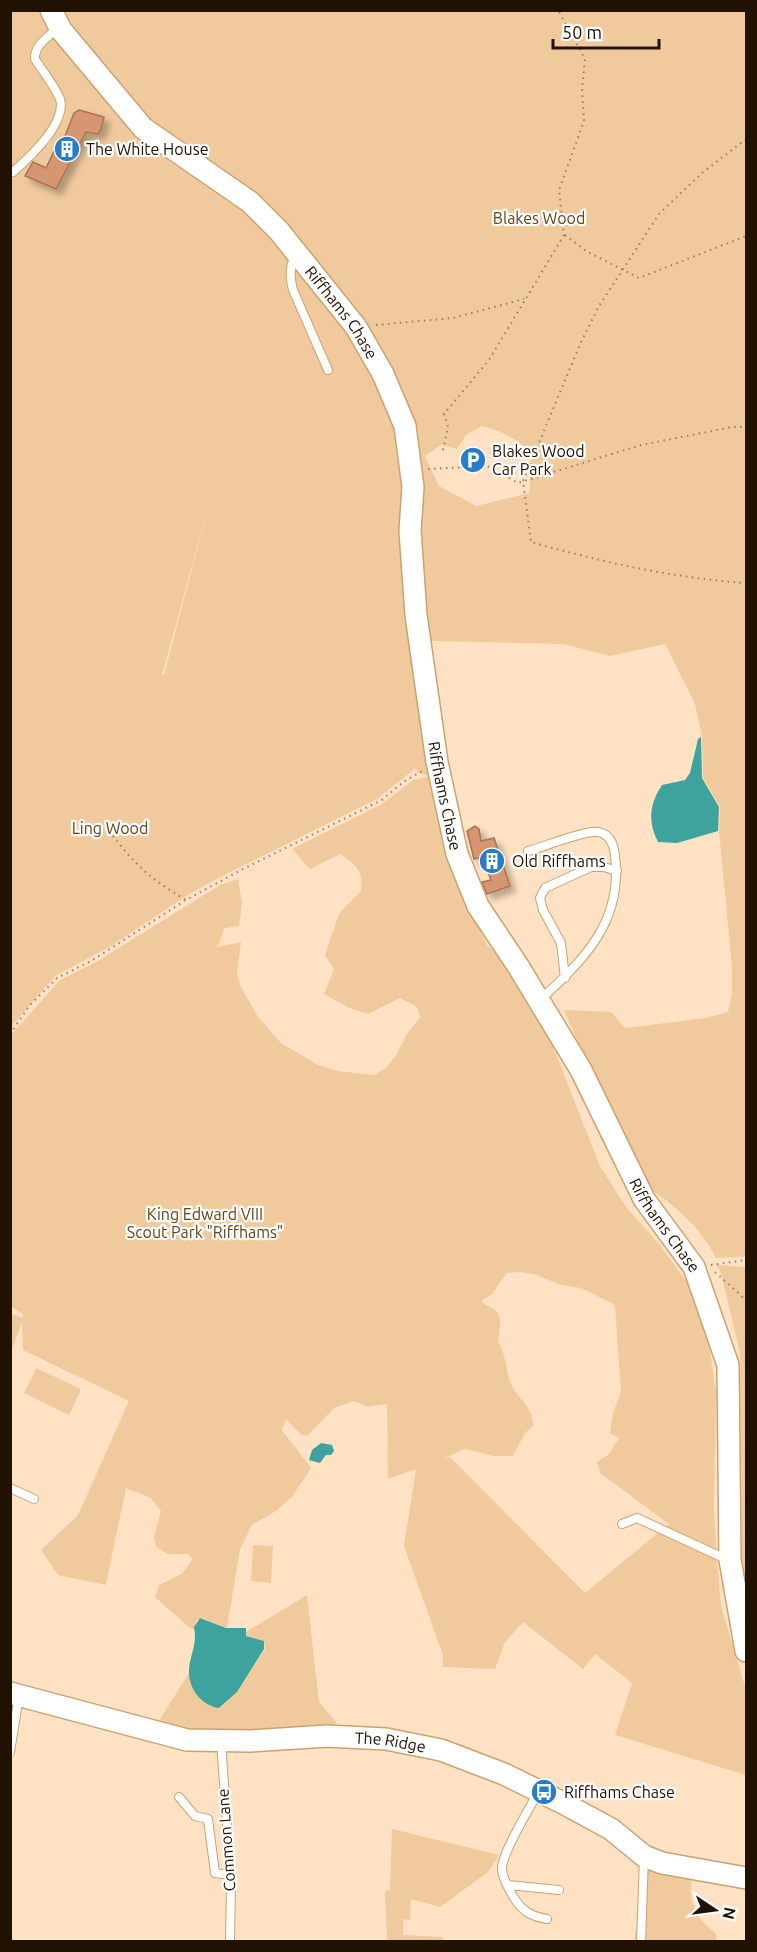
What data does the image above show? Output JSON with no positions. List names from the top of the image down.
{
  "streets": {
    "street": ["Riffhams Chase", "The Ridge"],
    "lane": ["Common Lane"]
  },
  "crossings": [
    ["The Ridge", "Common Lane"]
  ],
  "parks": ["Blakes Wood", "Ling Wood", "King Edward VIII Scout Park \"Riffhams\""],
  "places": {
    "building": ["The White House", "Old Riffhams"],
    "parking": ["Blakes Wood Car Park"],
    "bus stop": ["Riffhams Chase"]
  },
  "scale_bar": "50 m",
  "north": "right"
}
